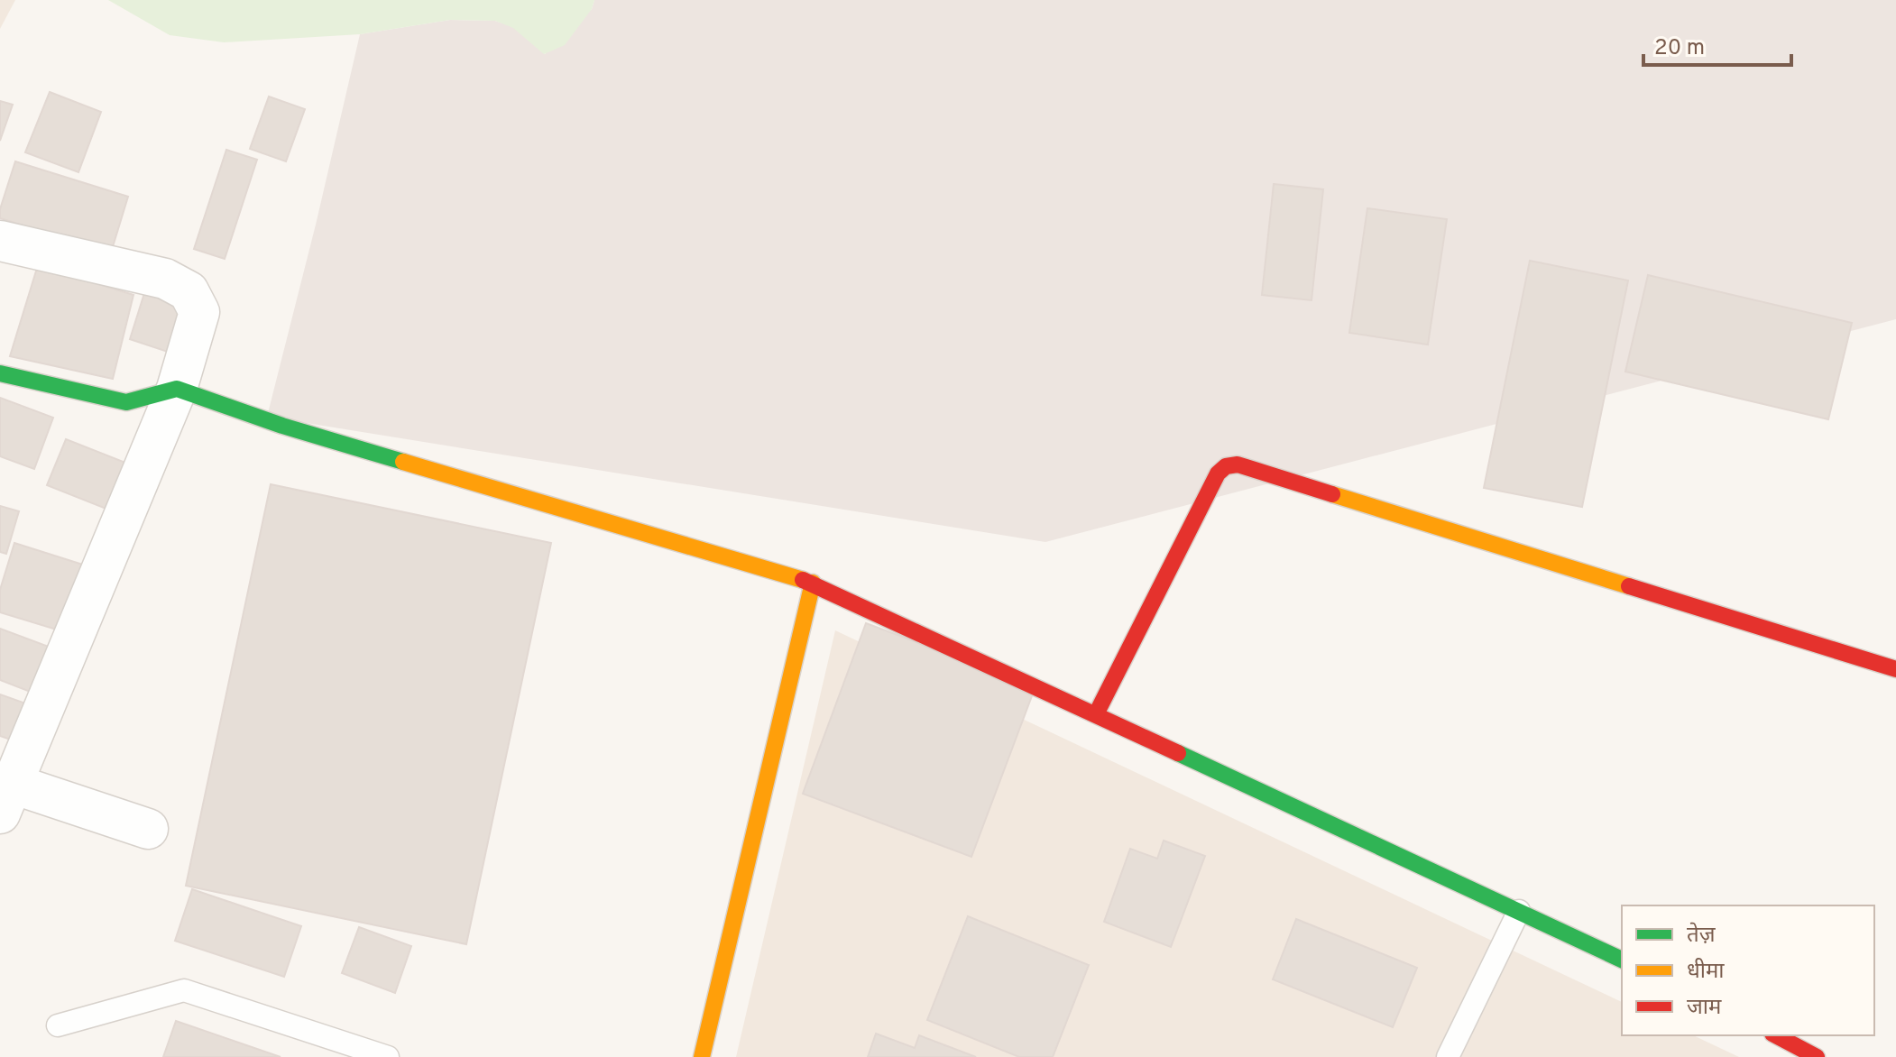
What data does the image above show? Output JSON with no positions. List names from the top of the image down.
{
  "legend": ["तेज़", "धीमा", "जाम"],
  "scale_bar": "20 m"
}
